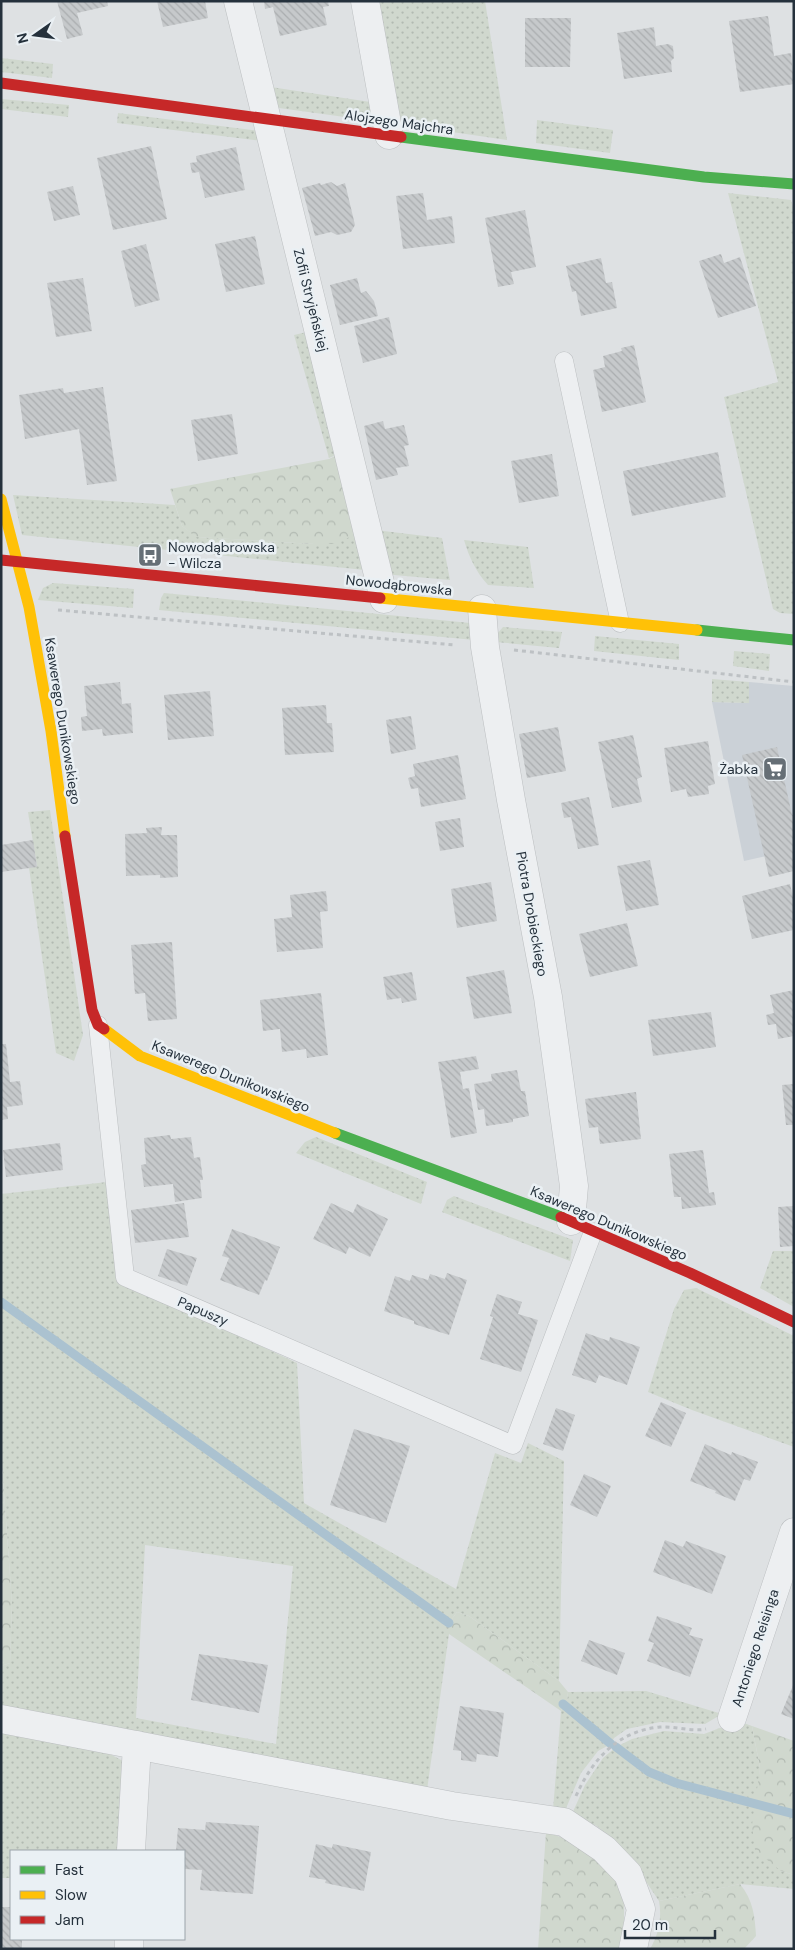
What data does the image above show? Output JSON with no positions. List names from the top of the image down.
{
  "streets": {
    "street": [
      "Alojzego Majchra",
      "Zofii Stryjeńskiej",
      "Nowodąbrowska",
      "Ksawerego Dunikowskiego",
      "Piotra Drobieckiego",
      "Antoniego Reisinga"
    ],
    "lane": ["Papuszy"]
  },
  "crossings": [
    ["Alojzego Majchra", "Zofii Stryjeńskiej"],
    ["Zofii Stryjeńskiej", "Nowodąbrowska"],
    ["Nowodąbrowska", "Ksawerego Dunikowskiego"],
    ["Nowodąbrowska", "Piotra Drobieckiego"],
    ["Ksawerego Dunikowskiego", "Piotra Drobieckiego"],
    ["Ksawerego Dunikowskiego", "Papuszy"],
    ["Piotra Drobieckiego", "Papuszy"]
  ],
  "places": {
    "bus stop": ["Nowodąbrowska - Wilcza"],
    "supermarket": ["Żabka"]
  },
  "legend": ["Fast", "Slow", "Jam"],
  "scale_bar": "20 m",
  "north": "left"
}
